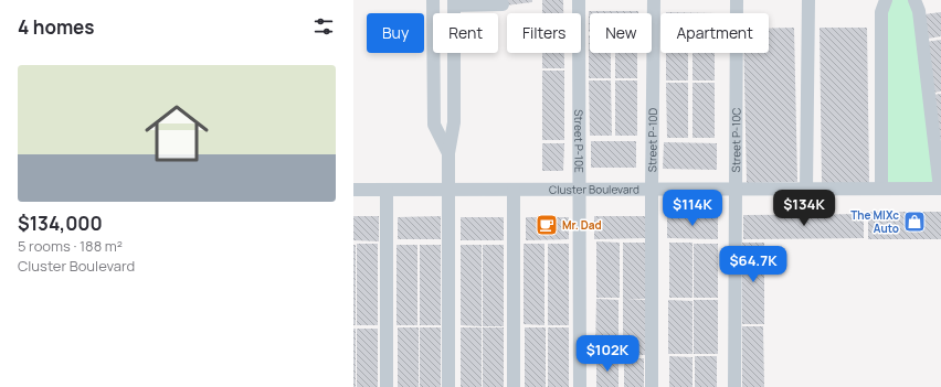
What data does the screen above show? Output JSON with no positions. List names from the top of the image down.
{
  "streets": {
    "street": [
      "Street P-10D",
      "Street P-10C",
      "Street P-10E",
      "Cluster Boulevard"
    ]
  },
  "crossings": [
    ["Street P-10D", "Cluster Boulevard"],
    ["Street P-10C", "Cluster Boulevard"],
    ["Street P-10E", "Cluster Boulevard"]
  ],
  "places": {
    "shop": ["The MIXc Auto"],
    "cafe": ["Mr. Dad"]
  },
  "page": {
    "heading": "4 homes",
    "chip": [
      "Buy",
      "Rent",
      "Filters",
      "New",
      "Apartment"
    ],
    "list": [
      {
        "name": "$134,000",
        "note": "5 rooms · 188 m² · Cluster Boulevard"
      }
    ],
    "price": [
      "$114K",
      "$134K",
      "$64.7K",
      "$102K"
    ]
  }
}
